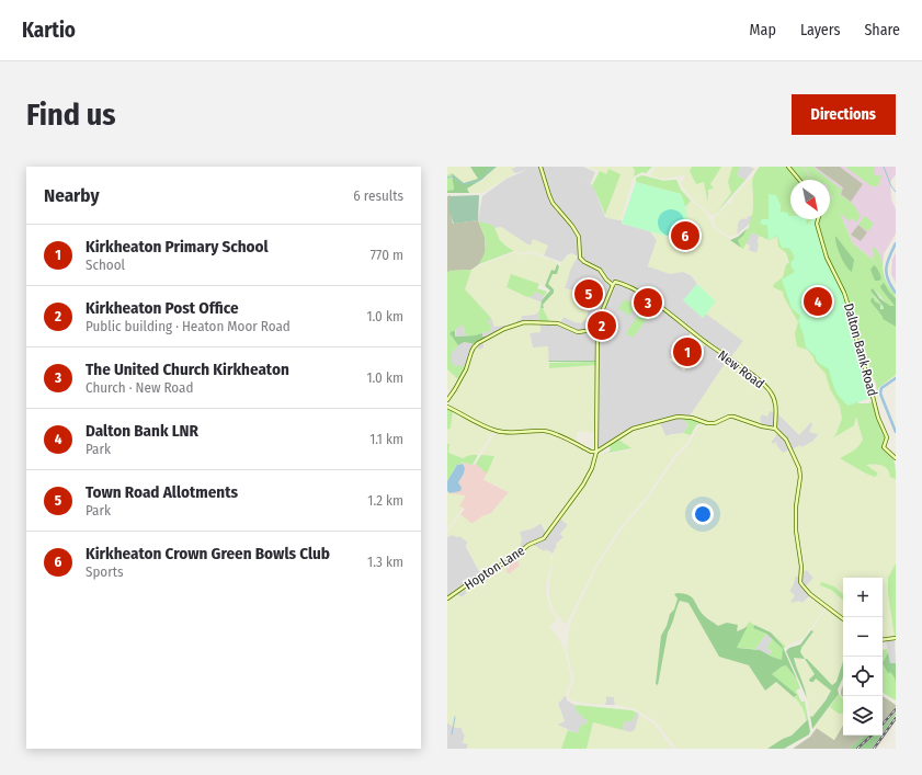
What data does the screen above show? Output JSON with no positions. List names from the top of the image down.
{
  "streets": {
    "street": ["Dalton Bank Road", "New Road", "Hopton Lane"]
  },
  "north": "bottom right",
  "page": {
    "header": "Kartio",
    "nav": ["Map", "Layers", "Share"],
    "buttons": "Directions",
    "title": "Find us",
    "heading": ["Nearby", "6 results"],
    "pins": [
      "6",
      "5",
      "4",
      "3",
      "2",
      "1"
    ],
    "list": [
      {
        "mark": "1",
        "name": "Kirkheaton Primary School",
        "note": "School",
        "value": "770 m"
      },
      {
        "mark": "2",
        "name": "Kirkheaton Post Office",
        "note": "Public building · Heaton Moor Road",
        "value": "1.0 km"
      },
      {
        "mark": "3",
        "name": "The United Church Kirkheaton",
        "note": "Church · New Road",
        "value": "1.0 km"
      },
      {
        "mark": "4",
        "name": "Dalton Bank LNR",
        "note": "Park",
        "value": "1.1 km"
      },
      {
        "mark": "5",
        "name": "Town Road Allotments",
        "note": "Park",
        "value": "1.2 km"
      },
      {
        "mark": "6",
        "name": "Kirkheaton Crown Green Bowls Club",
        "note": "Sports",
        "value": "1.3 km"
      }
    ],
    "map_buttons": ["+", "−"]
  }
}
